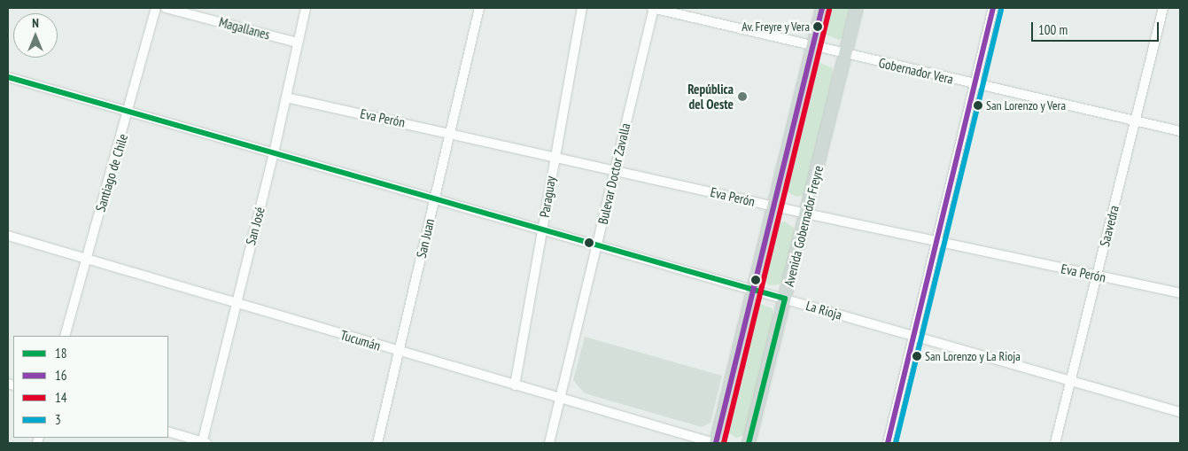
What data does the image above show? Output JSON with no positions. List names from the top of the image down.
{
  "streets": {
    "main road": ["Avenida Gobernador Freyre"],
    "street": [
      "Magallanes",
      "Gobernador Vera",
      "Eva Perón",
      "Santiago de Chile",
      "Bulevar Doctor Zavalla",
      "Paraguay",
      "San José",
      "Saavedra",
      "San Juan",
      "La Rioja",
      "Tucumán"
    ]
  },
  "crossings": [
    ["Magallanes", "San José"],
    ["Gobernador Vera", "Bulevar Doctor Zavalla"],
    ["Gobernador Vera", "Avenida Gobernador Freyre"],
    ["Gobernador Vera", "Saavedra"],
    ["Eva Perón", "Bulevar Doctor Zavalla"],
    ["Eva Perón", "Paraguay"],
    ["Eva Perón", "San José"],
    ["Eva Perón", "Avenida Gobernador Freyre"],
    ["Eva Perón", "Saavedra"],
    ["Eva Perón", "San Juan"],
    ["Santiago de Chile", "La Rioja"],
    ["Santiago de Chile", "Tucumán"],
    ["Bulevar Doctor Zavalla", "La Rioja"],
    ["Bulevar Doctor Zavalla", "Tucumán"],
    ["Paraguay", "La Rioja"],
    ["Paraguay", "Tucumán"],
    ["San José", "La Rioja"],
    ["San José", "Tucumán"],
    ["Avenida Gobernador Freyre", "La Rioja"],
    ["Saavedra", "La Rioja"],
    ["San Juan", "La Rioja"],
    ["San Juan", "Tucumán"]
  ],
  "places": [
    "Av. Freyre y Vera",
    "República del Oeste",
    "San Lorenzo y Vera",
    "San Lorenzo y La Rioja"
  ],
  "lines": [
    "transit line 16",
    "transit line 14",
    "transit line 3",
    "transit line 18"
  ],
  "legend": [
    "18",
    "16",
    "14",
    "3"
  ],
  "scale_bar": "100 m",
  "north": "top"
}
